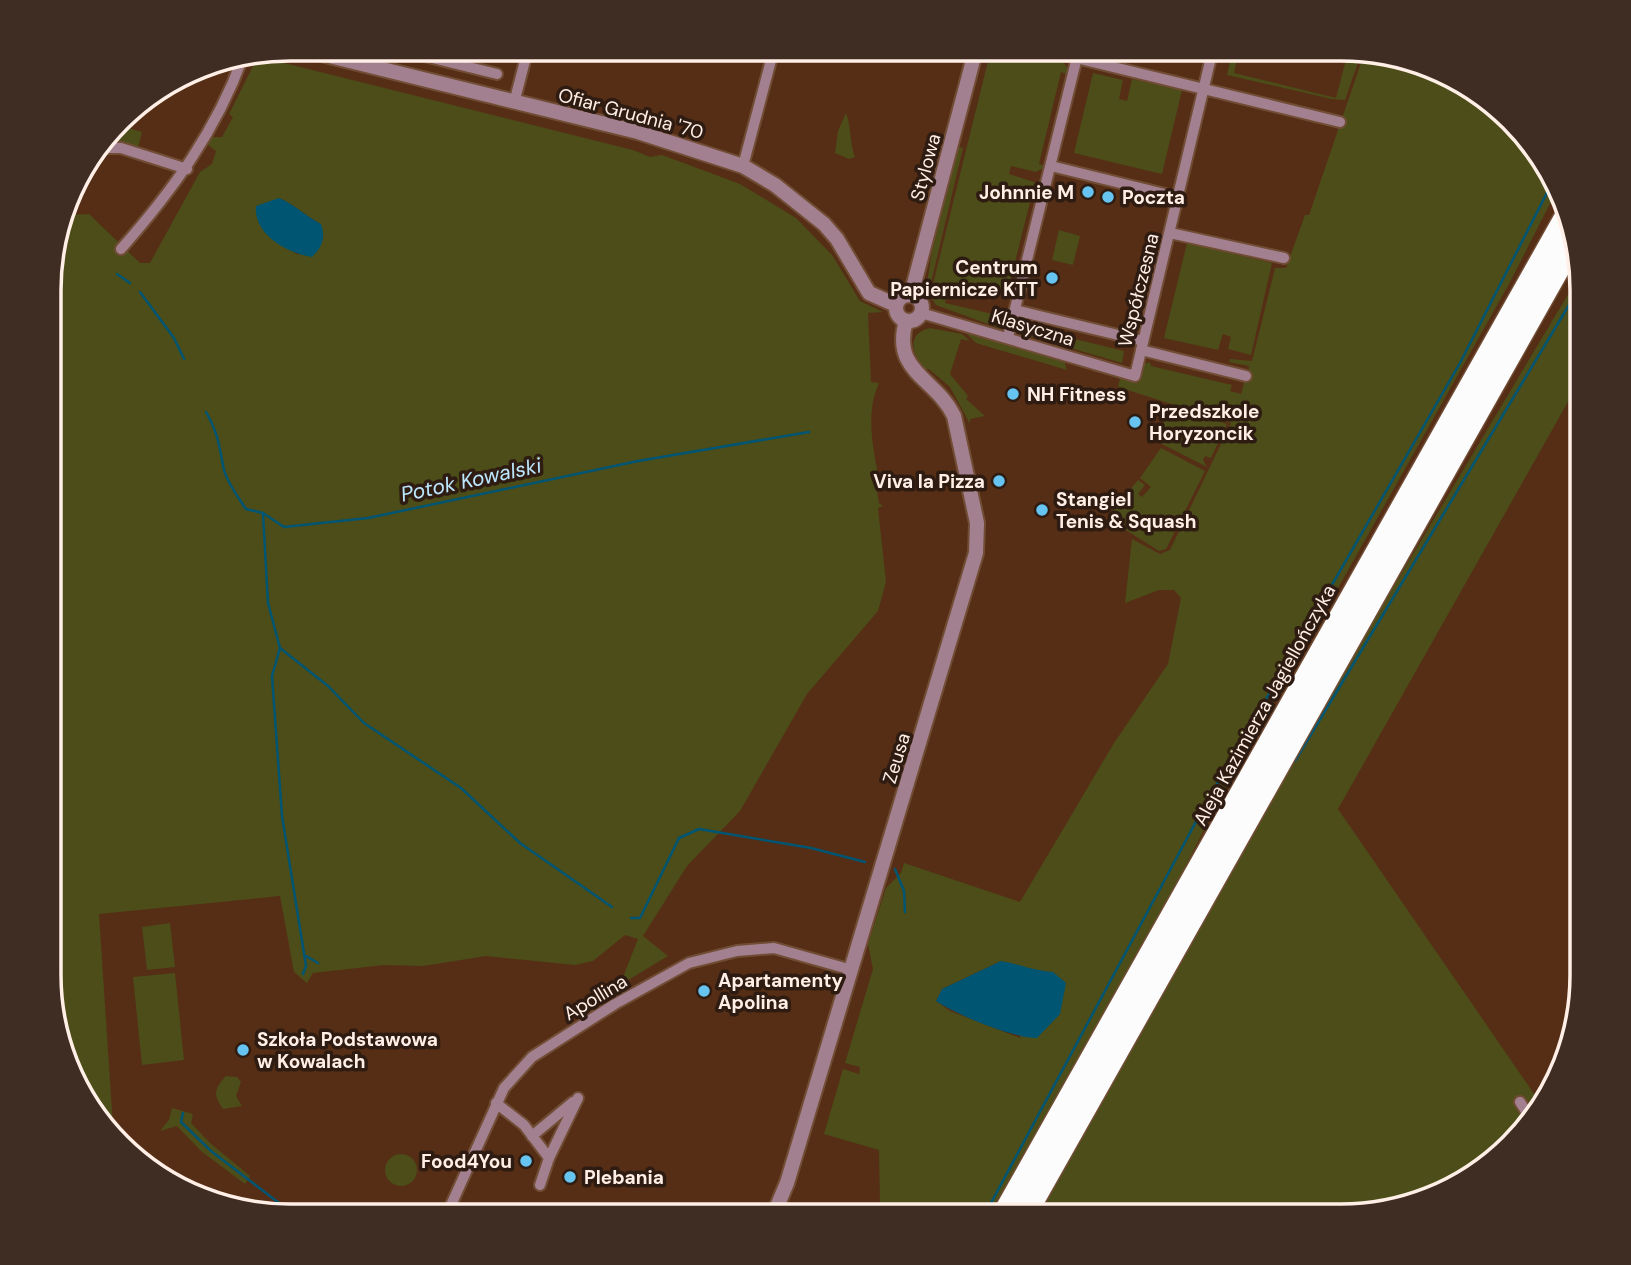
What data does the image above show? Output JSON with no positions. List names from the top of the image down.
{
  "streets": {
    "highway": ["Aleja Kazimierza Jagiellończyka"],
    "street": [
      "Ofiar Grudnia '70",
      "Stylowa",
      "Współczesna",
      "Klasyczna",
      "Zeusa",
      "Apollina"
    ]
  },
  "crossings": [
    ["Ofiar Grudnia '70", "Stylowa"],
    ["Ofiar Grudnia '70", "Klasyczna"],
    ["Ofiar Grudnia '70", "Zeusa"],
    ["Stylowa", "Klasyczna"],
    ["Stylowa", "Zeusa"],
    ["Współczesna", "Klasyczna"],
    ["Klasyczna", "Zeusa"],
    ["Zeusa", "Apollina"]
  ],
  "water": ["Potok Kowalski"],
  "places": [
    "Johnnie M",
    "Poczta",
    "Centrum Papiernicze KTT",
    "NH Fitness",
    "Przedszkole Horyzoncik",
    "Viva la Pizza",
    "Stangiel Tenis & Squash",
    "Apartamenty Apolina",
    "Szkoła Podstawowa w Kowalach",
    "Food4You",
    "Plebania"
  ]
}
